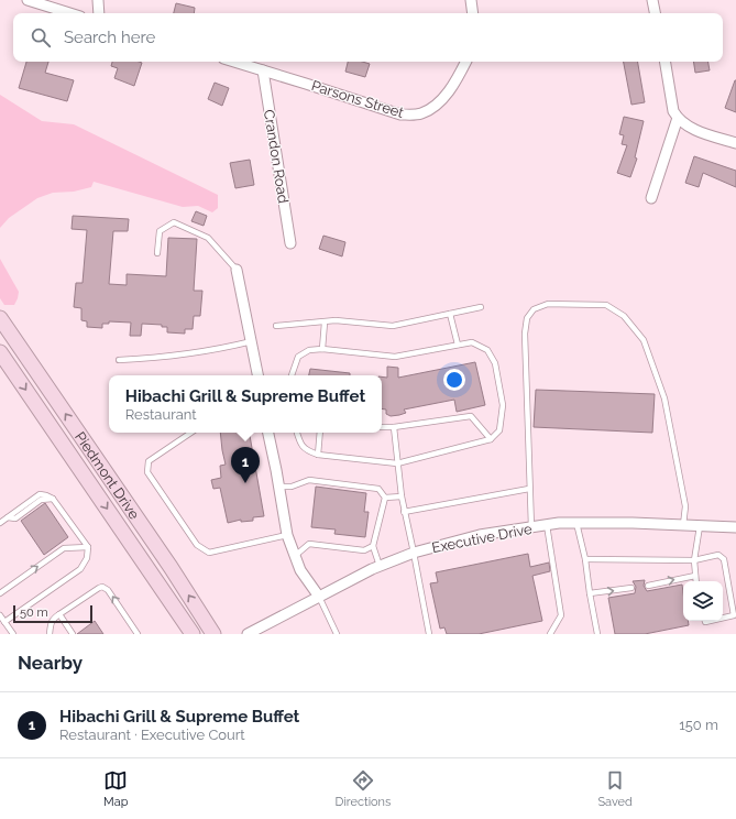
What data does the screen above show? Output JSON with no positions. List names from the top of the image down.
{
  "streets": {
    "main road": ["Piedmont Drive"],
    "street": ["Parsons Street", "Crandon Road", "Executive Drive"]
  },
  "crossings": [
    ["Parsons Street", "Crandon Road"]
  ],
  "scale_bar": "50 m",
  "page": {
    "search": "Search here",
    "popup": ["Hibachi Grill & Supreme Buffet", "Restaurant"],
    "pins": "1",
    "scale": "50 m",
    "heading": "Nearby",
    "list": [
      {
        "mark": "1",
        "name": "Hibachi Grill & Supreme Buffet",
        "note": "Restaurant · Executive Court",
        "value": "150 m"
      }
    ],
    "nav": ["Map", "Directions", "Saved"]
  }
}
